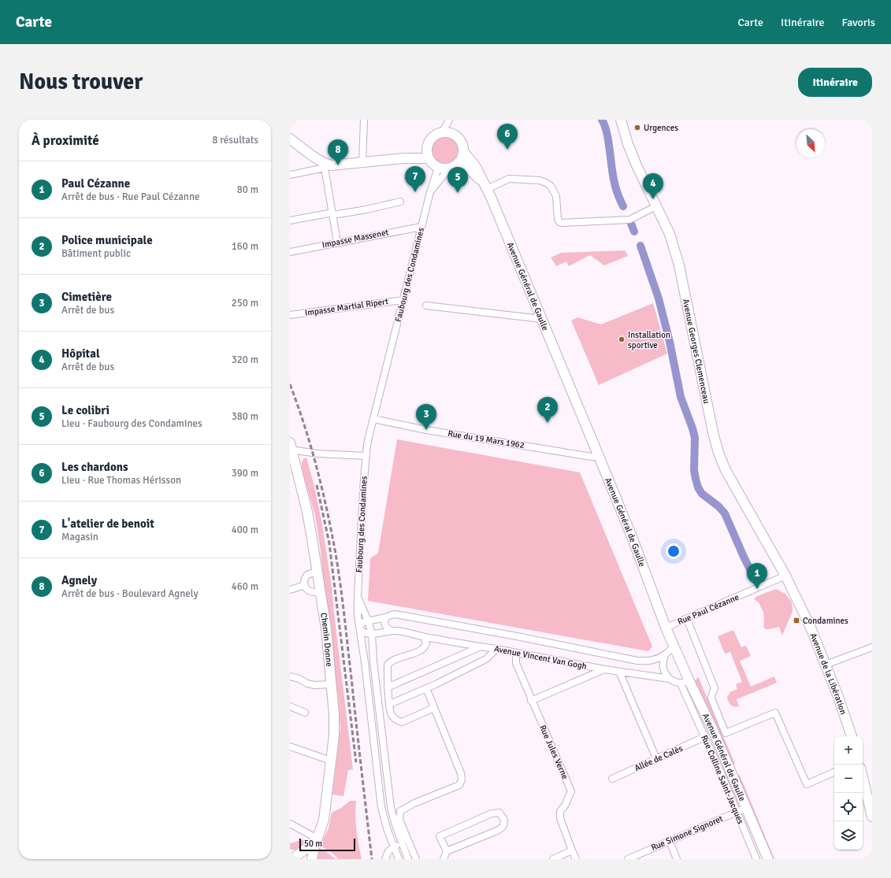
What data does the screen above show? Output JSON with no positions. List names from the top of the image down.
{
  "streets": {
    "street": [
      "Impasse Massenet",
      "Faubourg des Condamines",
      "Avenue Général de Gaulle",
      "Impasse Martial Ripert",
      "Avenue Georges Clemenceau",
      "Rue du 19 Mars 1962",
      "Rue Paul Cézanne",
      "Chemin Donne",
      "Avenue Vincent Van Gogh",
      "Avenue de la Libération",
      "Rue Jules Verne",
      "Allée de Calès",
      "Rue Colline Saint-Jacques",
      "Rue Simone Signoret"
    ]
  },
  "crossings": [
    ["Impasse Massenet", "Faubourg des Condamines"],
    ["Faubourg des Condamines", "Avenue Général de Gaulle"],
    ["Faubourg des Condamines", "Impasse Martial Ripert"],
    ["Faubourg des Condamines", "Rue du 19 Mars 1962"],
    ["Faubourg des Condamines", "Avenue Vincent Van Gogh"],
    ["Avenue Général de Gaulle", "Rue du 19 Mars 1962"],
    ["Avenue Général de Gaulle", "Rue Paul Cézanne"],
    ["Avenue Général de Gaulle", "Avenue Vincent Van Gogh"],
    ["Avenue Général de Gaulle", "Rue Colline Saint-Jacques"],
    ["Avenue Général de Gaulle", "Rue Simone Signoret"],
    ["Avenue Georges Clemenceau", "Rue Paul Cézanne"],
    ["Avenue Georges Clemenceau", "Avenue de la Libération"],
    ["Rue Paul Cézanne", "Avenue de la Libération"],
    ["Avenue Vincent Van Gogh", "Rue Jules Verne"],
    ["Avenue Vincent Van Gogh", "Rue Colline Saint-Jacques"],
    ["Allée de Calès", "Rue Colline Saint-Jacques"],
    ["Rue Colline Saint-Jacques", "Rue Simone Signoret"]
  ],
  "places": {
    "other": ["Urgences", "Installation sportive"],
    "transit": ["Condamines"]
  },
  "scale_bar": "50 m",
  "north": "bottom right",
  "page": {
    "header": "Carte",
    "nav": ["Carte", "Itinéraire", "Favoris"],
    "buttons": "Itinéraire",
    "title": "Nous trouver",
    "heading": ["À proximité", "8 résultats"],
    "pins": [
      "6",
      "8",
      "7",
      "5",
      "4",
      "2",
      "3",
      "1"
    ],
    "list": [
      {
        "mark": "1",
        "name": "Paul Cézanne",
        "note": "Arrêt de bus · Rue Paul Cézanne",
        "value": "80 m"
      },
      {
        "mark": "2",
        "name": "Police municipale",
        "note": "Bâtiment public",
        "value": "160 m"
      },
      {
        "mark": "3",
        "name": "Cimetière",
        "note": "Arrêt de bus",
        "value": "250 m"
      },
      {
        "mark": "4",
        "name": "Hôpital",
        "note": "Arrêt de bus",
        "value": "320 m"
      },
      {
        "mark": "5",
        "name": "Le colibri",
        "note": "Lieu · Faubourg des Condamines",
        "value": "380 m"
      },
      {
        "mark": "6",
        "name": "Les chardons",
        "note": "Lieu · Rue Thomas Hérisson",
        "value": "390 m"
      },
      {
        "mark": "7",
        "name": "L'atelier de benoit",
        "note": "Magasin",
        "value": "400 m"
      },
      {
        "mark": "8",
        "name": "Agnely",
        "note": "Arrêt de bus · Boulevard Agnely",
        "value": "460 m"
      }
    ],
    "map_buttons": ["+", "−"],
    "scale": "50 m"
  }
}
